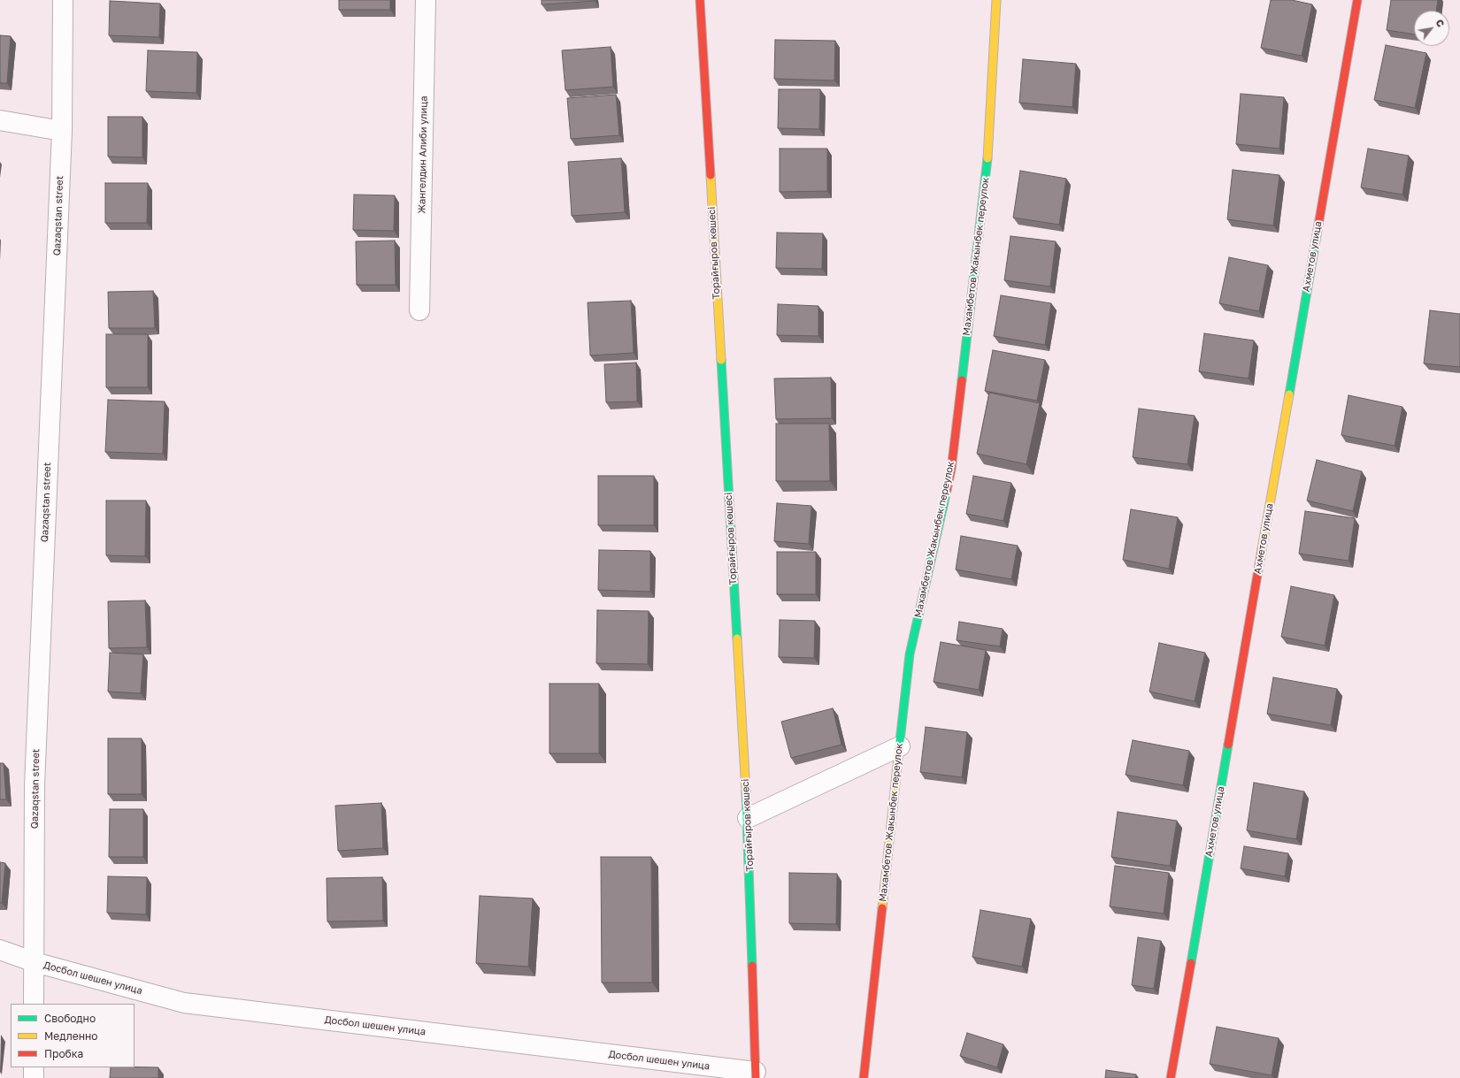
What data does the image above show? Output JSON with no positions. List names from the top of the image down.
{
  "streets": {
    "street": [
      "Жангелдин Алиби улица",
      "Qazaqstan street",
      "Торайғыров көшесі",
      "Махамбетов Жакынбек переулок",
      "Ахметов улица",
      "Досбол шешен улица"
    ]
  },
  "crossings": [
    ["Qazaqstan street", "Досбол шешен улица"],
    ["Торайғыров көшесі", "Досбол шешен улица"]
  ],
  "legend": ["Свободно", "Медленно", "Пробка"],
  "north": "top right"
}
